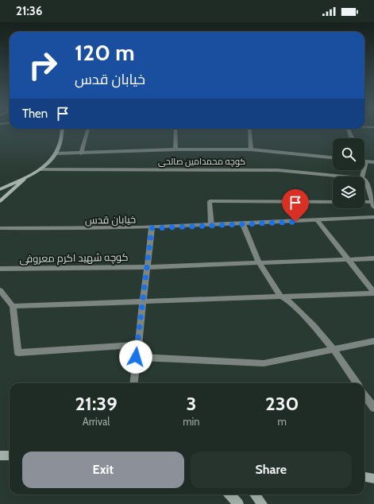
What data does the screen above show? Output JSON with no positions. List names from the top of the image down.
{
  "streets": {
    "street": ["کوچه محمدامین صالحی", "خیابان قدس", "کوچه شهید اکرم معروفی"]
  },
  "page": {
    "status": "21:36",
    "turn": ["120 m", "خیابان قدس"],
    "then": "Then",
    "eta": [
      "21:39",
      "Arrival",
      "3",
      "min",
      "230",
      "m"
    ],
    "buttons": ["Exit", "Share"]
  }
}
